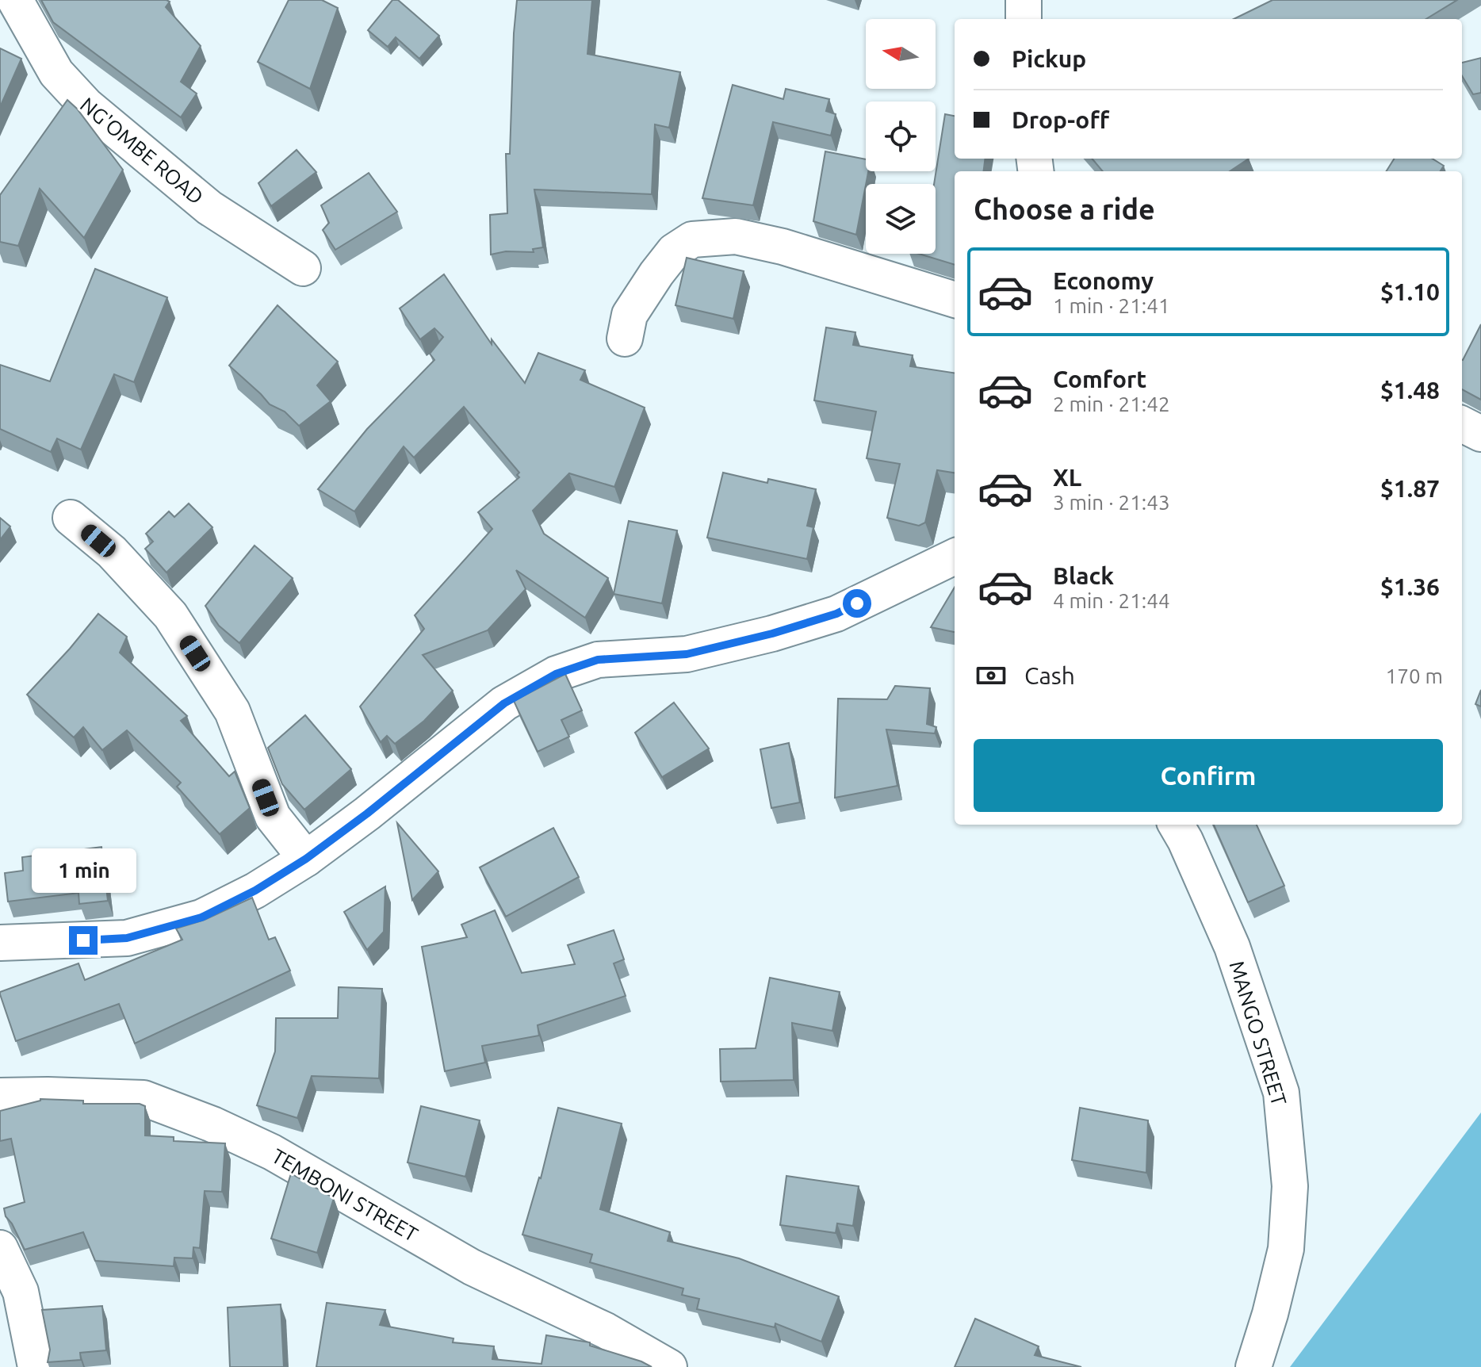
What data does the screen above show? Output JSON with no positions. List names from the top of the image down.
{
  "streets": {
    "street": ["NG'OMBE ROAD", "MANGO STREET", "TEMBONI STREET"]
  },
  "north": "left",
  "page": {
    "banner": ["Pickup", "Drop-off"],
    "heading": "Choose a ride",
    "list": [
      {
        "name": "Economy",
        "note": "1 min · 21:41",
        "value": "$1.10"
      },
      {
        "name": "Comfort",
        "note": "2 min · 21:42",
        "value": "$1.48"
      },
      {
        "name": "XL",
        "note": "3 min · 21:43",
        "value": "$1.87"
      },
      {
        "name": "Black",
        "note": "4 min · 21:44",
        "value": "$1.36"
      }
    ],
    "pay": ["Cash", "170 m"],
    "buttons": "Confirm",
    "bubble": "1 min"
  }
}
